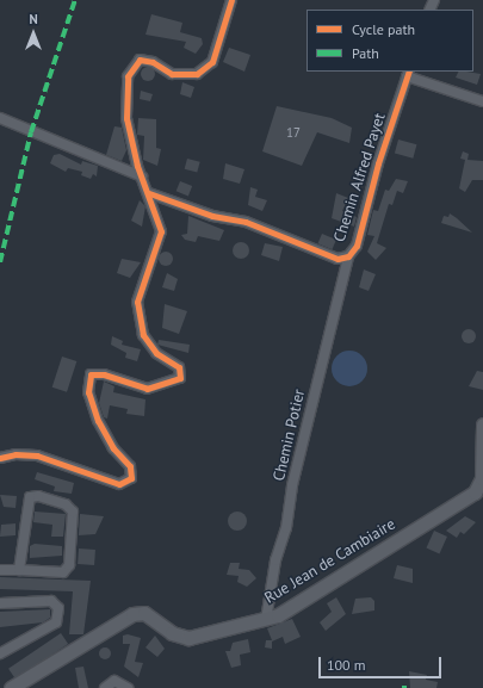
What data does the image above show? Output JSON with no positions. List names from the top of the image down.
{
  "streets": {
    "main road": ["Rue Jean de Cambiaire"],
    "street": ["Chemin Alfred Payet", "Chemin Potier"]
  },
  "crossings": [
    ["Chemin Alfred Payet", "Chemin Potier"],
    ["Chemin Potier", "Rue Jean de Cambiaire"]
  ],
  "house_numbers": ["17"],
  "legend": ["Cycle path", "Path"],
  "scale_bar": "100 m",
  "north": "top"
}
